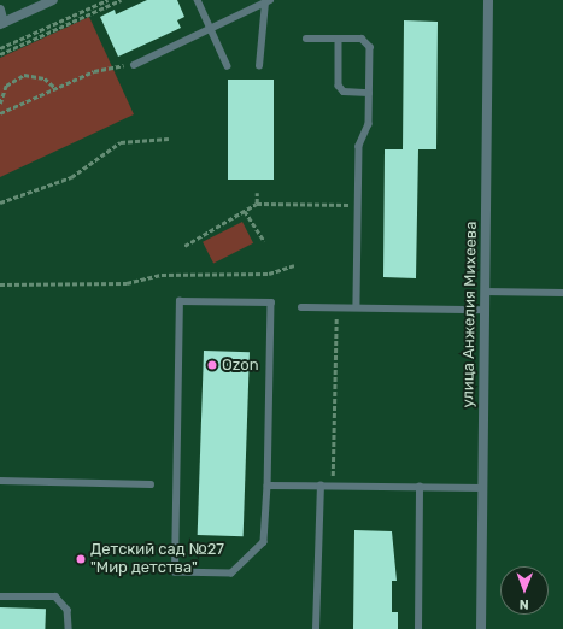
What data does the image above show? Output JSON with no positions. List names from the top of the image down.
{
  "streets": {
    "street": ["улица Анжелия Михеева"]
  },
  "places": ["Ozon", "Детский сад №27 \"Мир детства\""],
  "north": "bottom"
}
